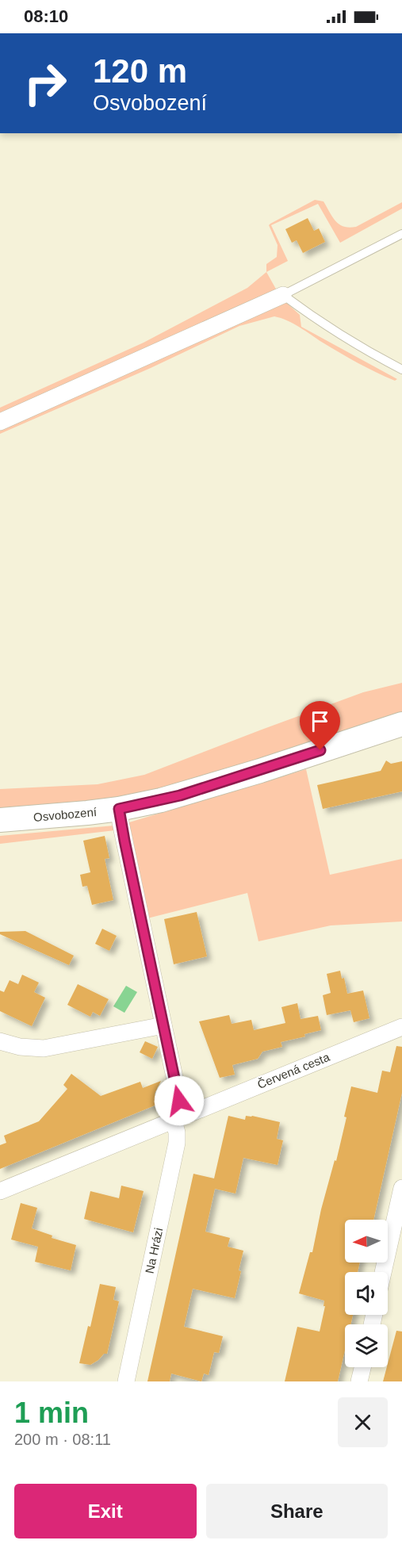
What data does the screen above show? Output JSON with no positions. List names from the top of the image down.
{
  "streets": {
    "main road": ["Osvobození"],
    "street": ["Červená cesta", "Na Hrázi"]
  },
  "crossings": [
    ["Červená cesta", "Na Hrázi"]
  ],
  "north": "left",
  "page": {
    "status": "08:10",
    "turn": ["120 m", "Osvobození"],
    "heading": ["1 min", "200 m · 08:11"],
    "buttons": ["Exit", "Share"]
  }
}
